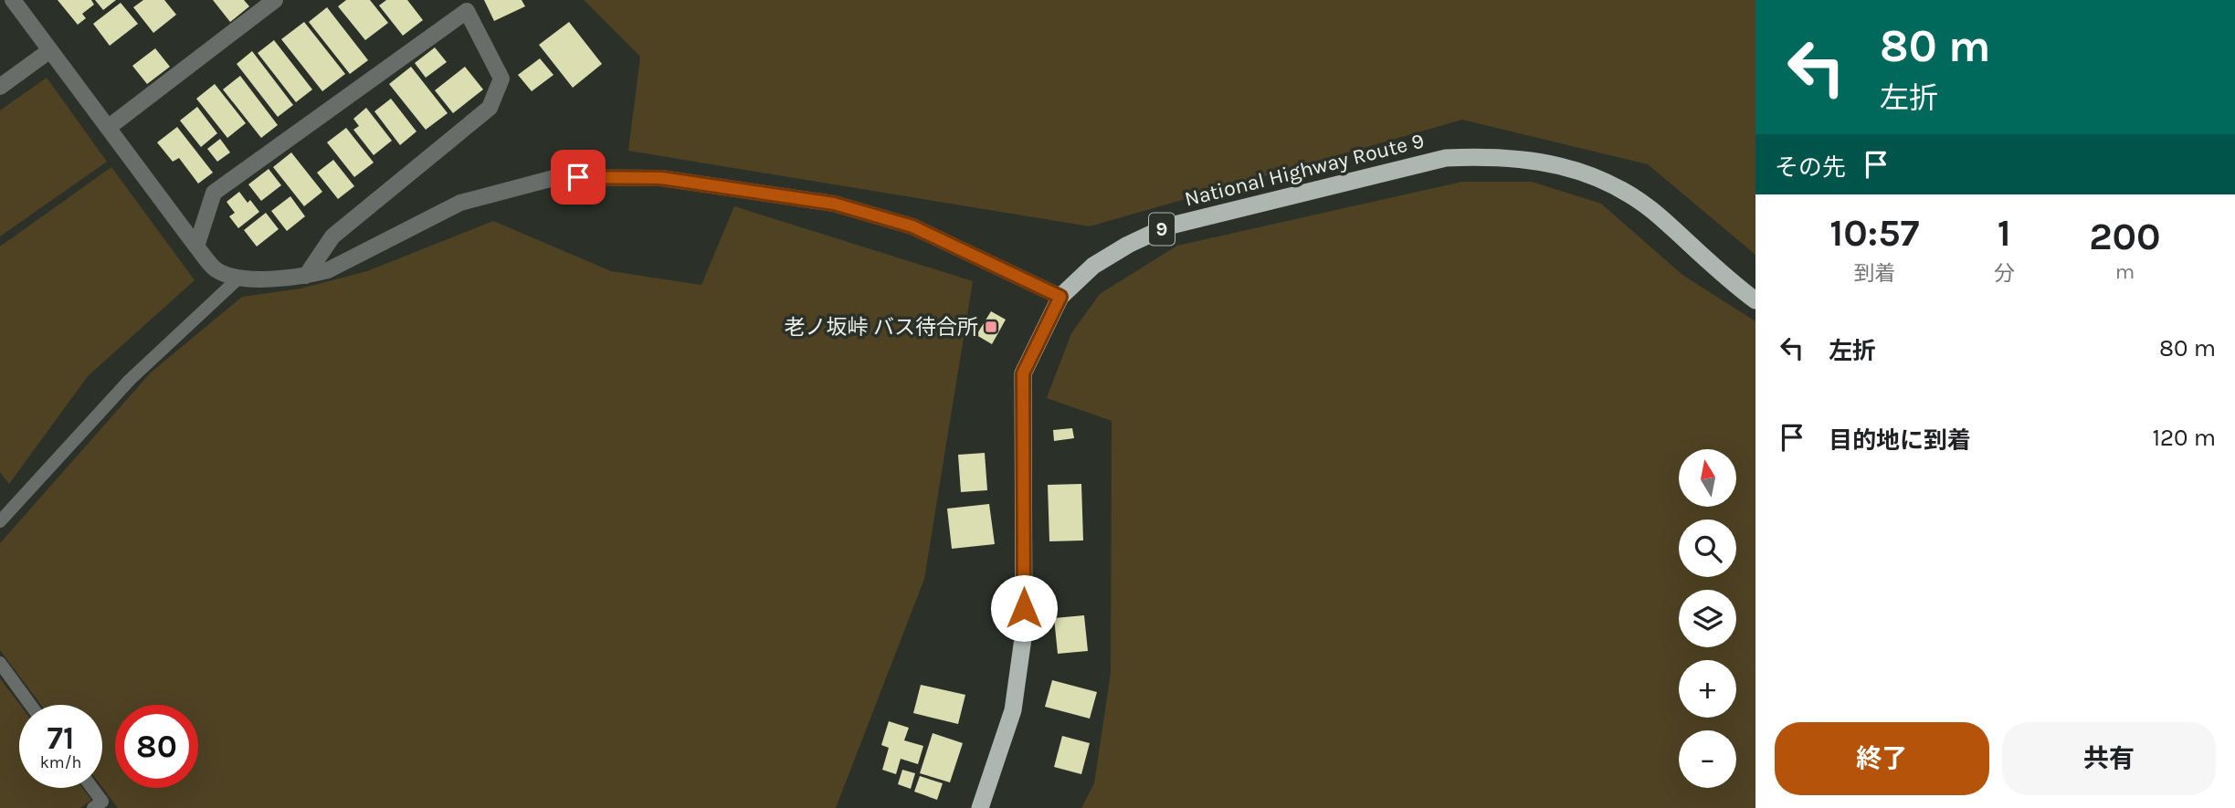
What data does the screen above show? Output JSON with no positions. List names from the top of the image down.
{
  "streets": {
    "highway": ["National Highway Route 9", "9"]
  },
  "places": {
    "transit": ["老ノ坂峠 バス待合所"]
  },
  "north": "top",
  "page": {
    "turn": ["80 m", "左折"],
    "then": "その先",
    "eta": [
      "10:57",
      "到着",
      "1",
      "分",
      "200",
      "m"
    ],
    "list": [
      {
        "name": "左折",
        "value": "80 m"
      },
      {
        "name": "目的地に到着",
        "value": "120 m"
      }
    ],
    "map_buttons": ["+", "−"],
    "speed": "71 km/h",
    "limit": "80",
    "buttons": ["終了", "共有"]
  }
}
